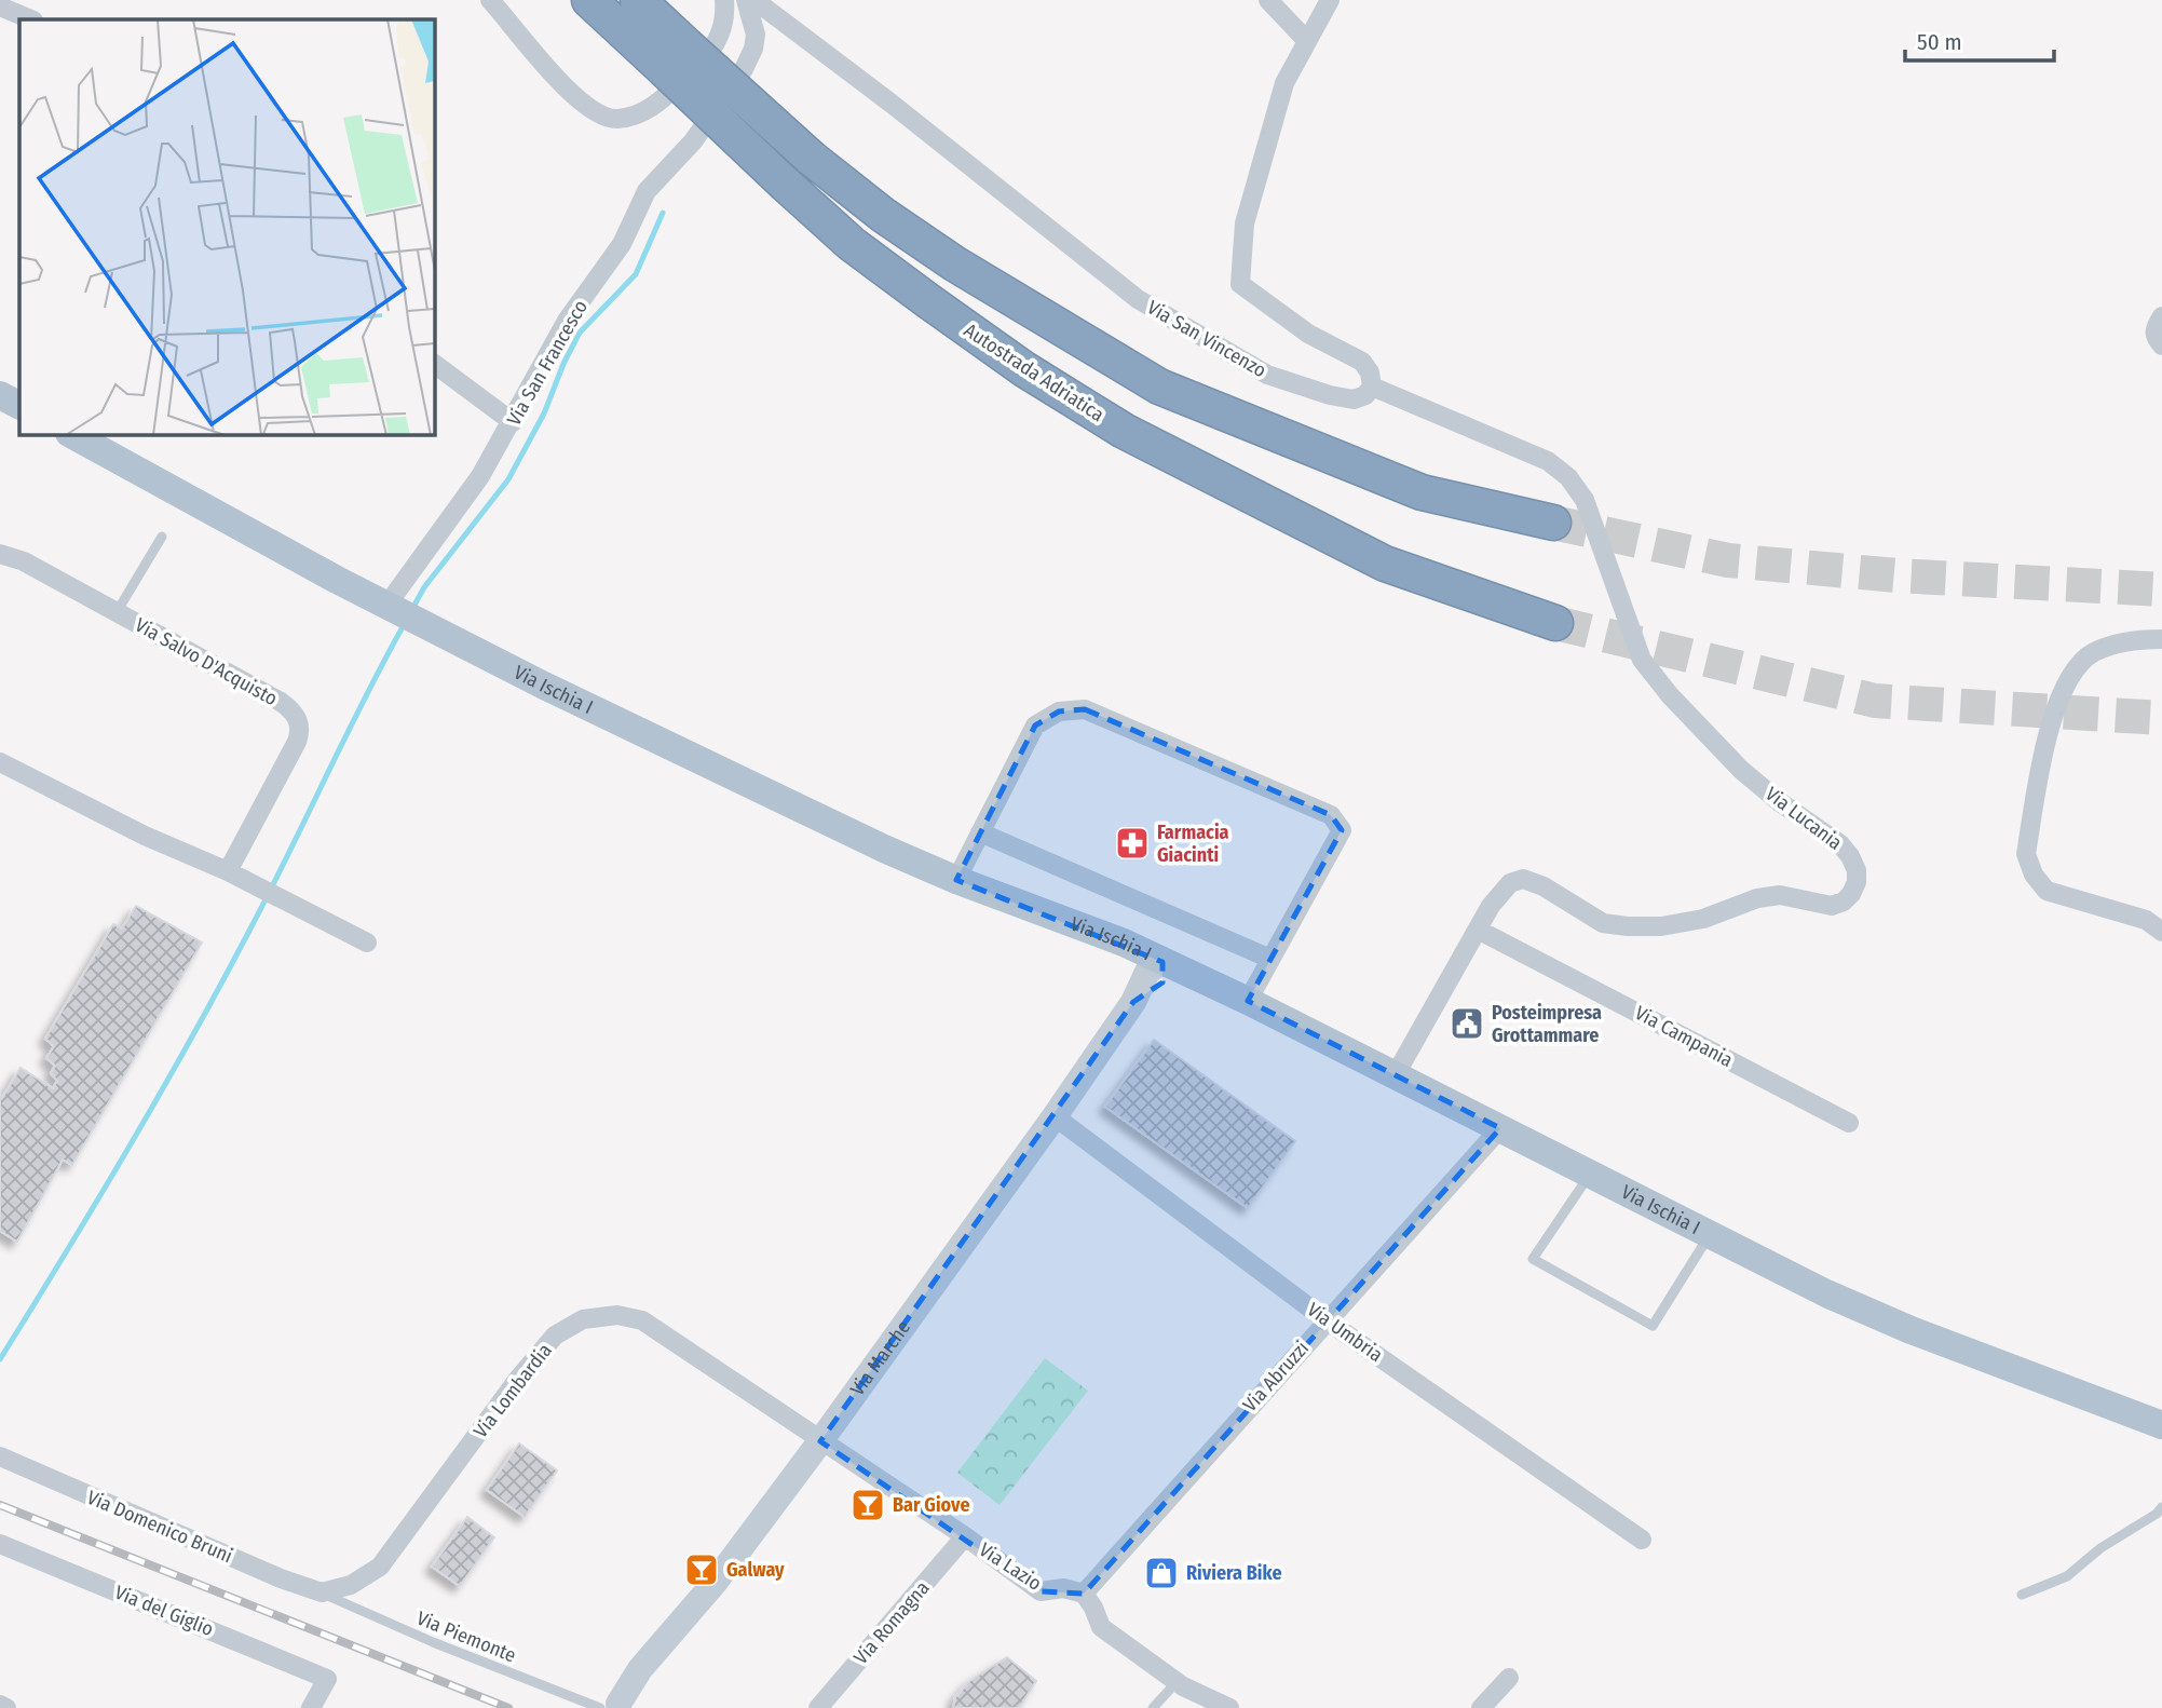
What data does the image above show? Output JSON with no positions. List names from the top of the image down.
{
  "streets": {
    "highway": ["Autostrada Adriatica"],
    "main road": ["Via Ischia I"],
    "street": [
      "Via San Vincenzo",
      "Via San Francesco",
      "Via Salvo D'Acquisto",
      "Via Lucania",
      "Via Campania",
      "Via Umbria",
      "Via Marche",
      "Via Abruzzi",
      "Via Lombardia",
      "Via Domenico Bruni",
      "Via Lazio",
      "Via del Giglio",
      "Via Romagna"
    ],
    "lane": ["Via Piemonte"]
  },
  "crossings": [
    ["Via San Vincenzo", "Via Lucania"],
    ["Via San Francesco", "Via Ischia I"],
    ["Via Ischia I", "Via Lucania"],
    ["Via Ischia I", "Via Marche"],
    ["Via Ischia I", "Via Abruzzi"],
    ["Via Lucania", "Via Campania"],
    ["Via Umbria", "Via Marche"],
    ["Via Umbria", "Via Abruzzi"],
    ["Via Marche", "Via Lombardia"],
    ["Via Marche", "Via Lazio"],
    ["Via Marche", "Via Piemonte"],
    ["Via Abruzzi", "Via Lazio"],
    ["Via Lombardia", "Via Domenico Bruni"],
    ["Via Lombardia", "Via Lazio"],
    ["Via Lombardia", "Via Piemonte"],
    ["Via Domenico Bruni", "Via Piemonte"],
    ["Via Lazio", "Via Romagna"]
  ],
  "places": {
    "pharmacy": ["Farmacia Giacinti"],
    "public building": ["Posteimpresa Grottammare"],
    "bar": ["Bar Giove", "Galway"],
    "shop": ["Riviera Bike"]
  },
  "scale_bar": "50 m"
}
